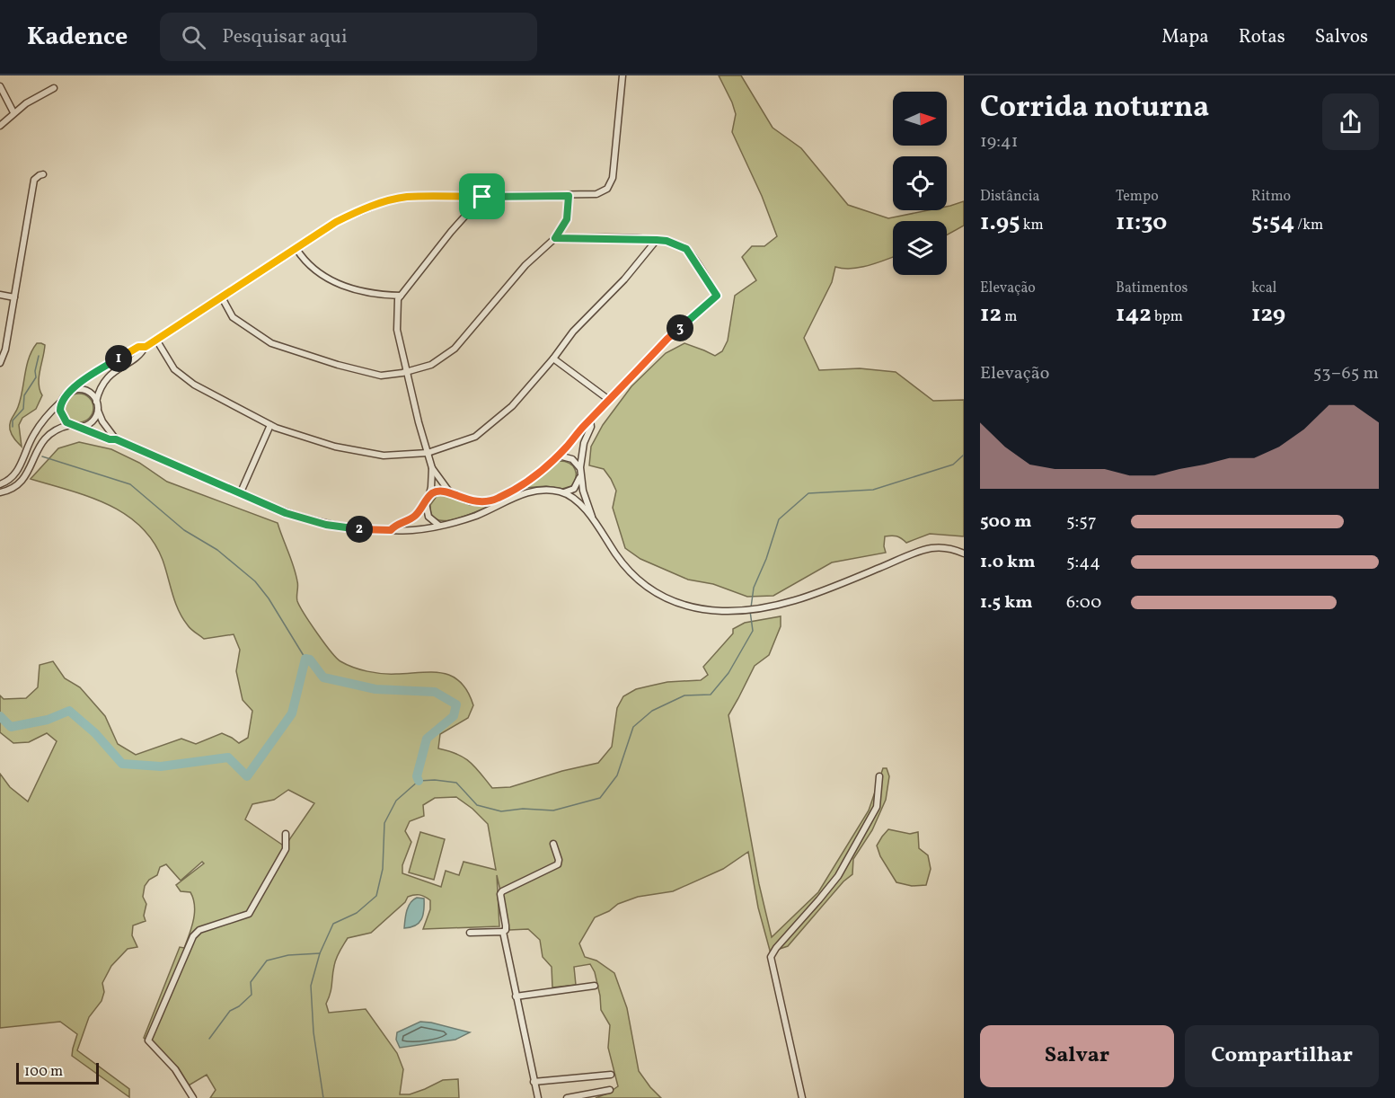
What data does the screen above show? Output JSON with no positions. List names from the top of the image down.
{
  "scale_bar": "100 m",
  "north": "right",
  "page": {
    "header": "Kadence",
    "search": "Pesquisar aqui",
    "nav": ["Mapa", "Rotas", "Salvos"],
    "heading": ["Corrida noturna", "19:41"],
    "stats": [
      ["Distância", "1.95 km"],
      ["Tempo", "11:30"],
      ["Ritmo", "5:54 /km"],
      ["Elevação", "12 m"],
      ["Batimentos", "142 bpm"],
      ["kcal", "129"]
    ],
    "pins": ["3", "1", "2"],
    "chart": ["Elevação", "53–65 m"],
    "list": [
      {
        "name": "500 m",
        "note": "5:57"
      },
      {
        "name": "1.0 km",
        "note": "5:44"
      },
      {
        "name": "1.5 km",
        "note": "6:00"
      }
    ],
    "buttons": ["Salvar", "Compartilhar"],
    "scale": "100 m"
  }
}
